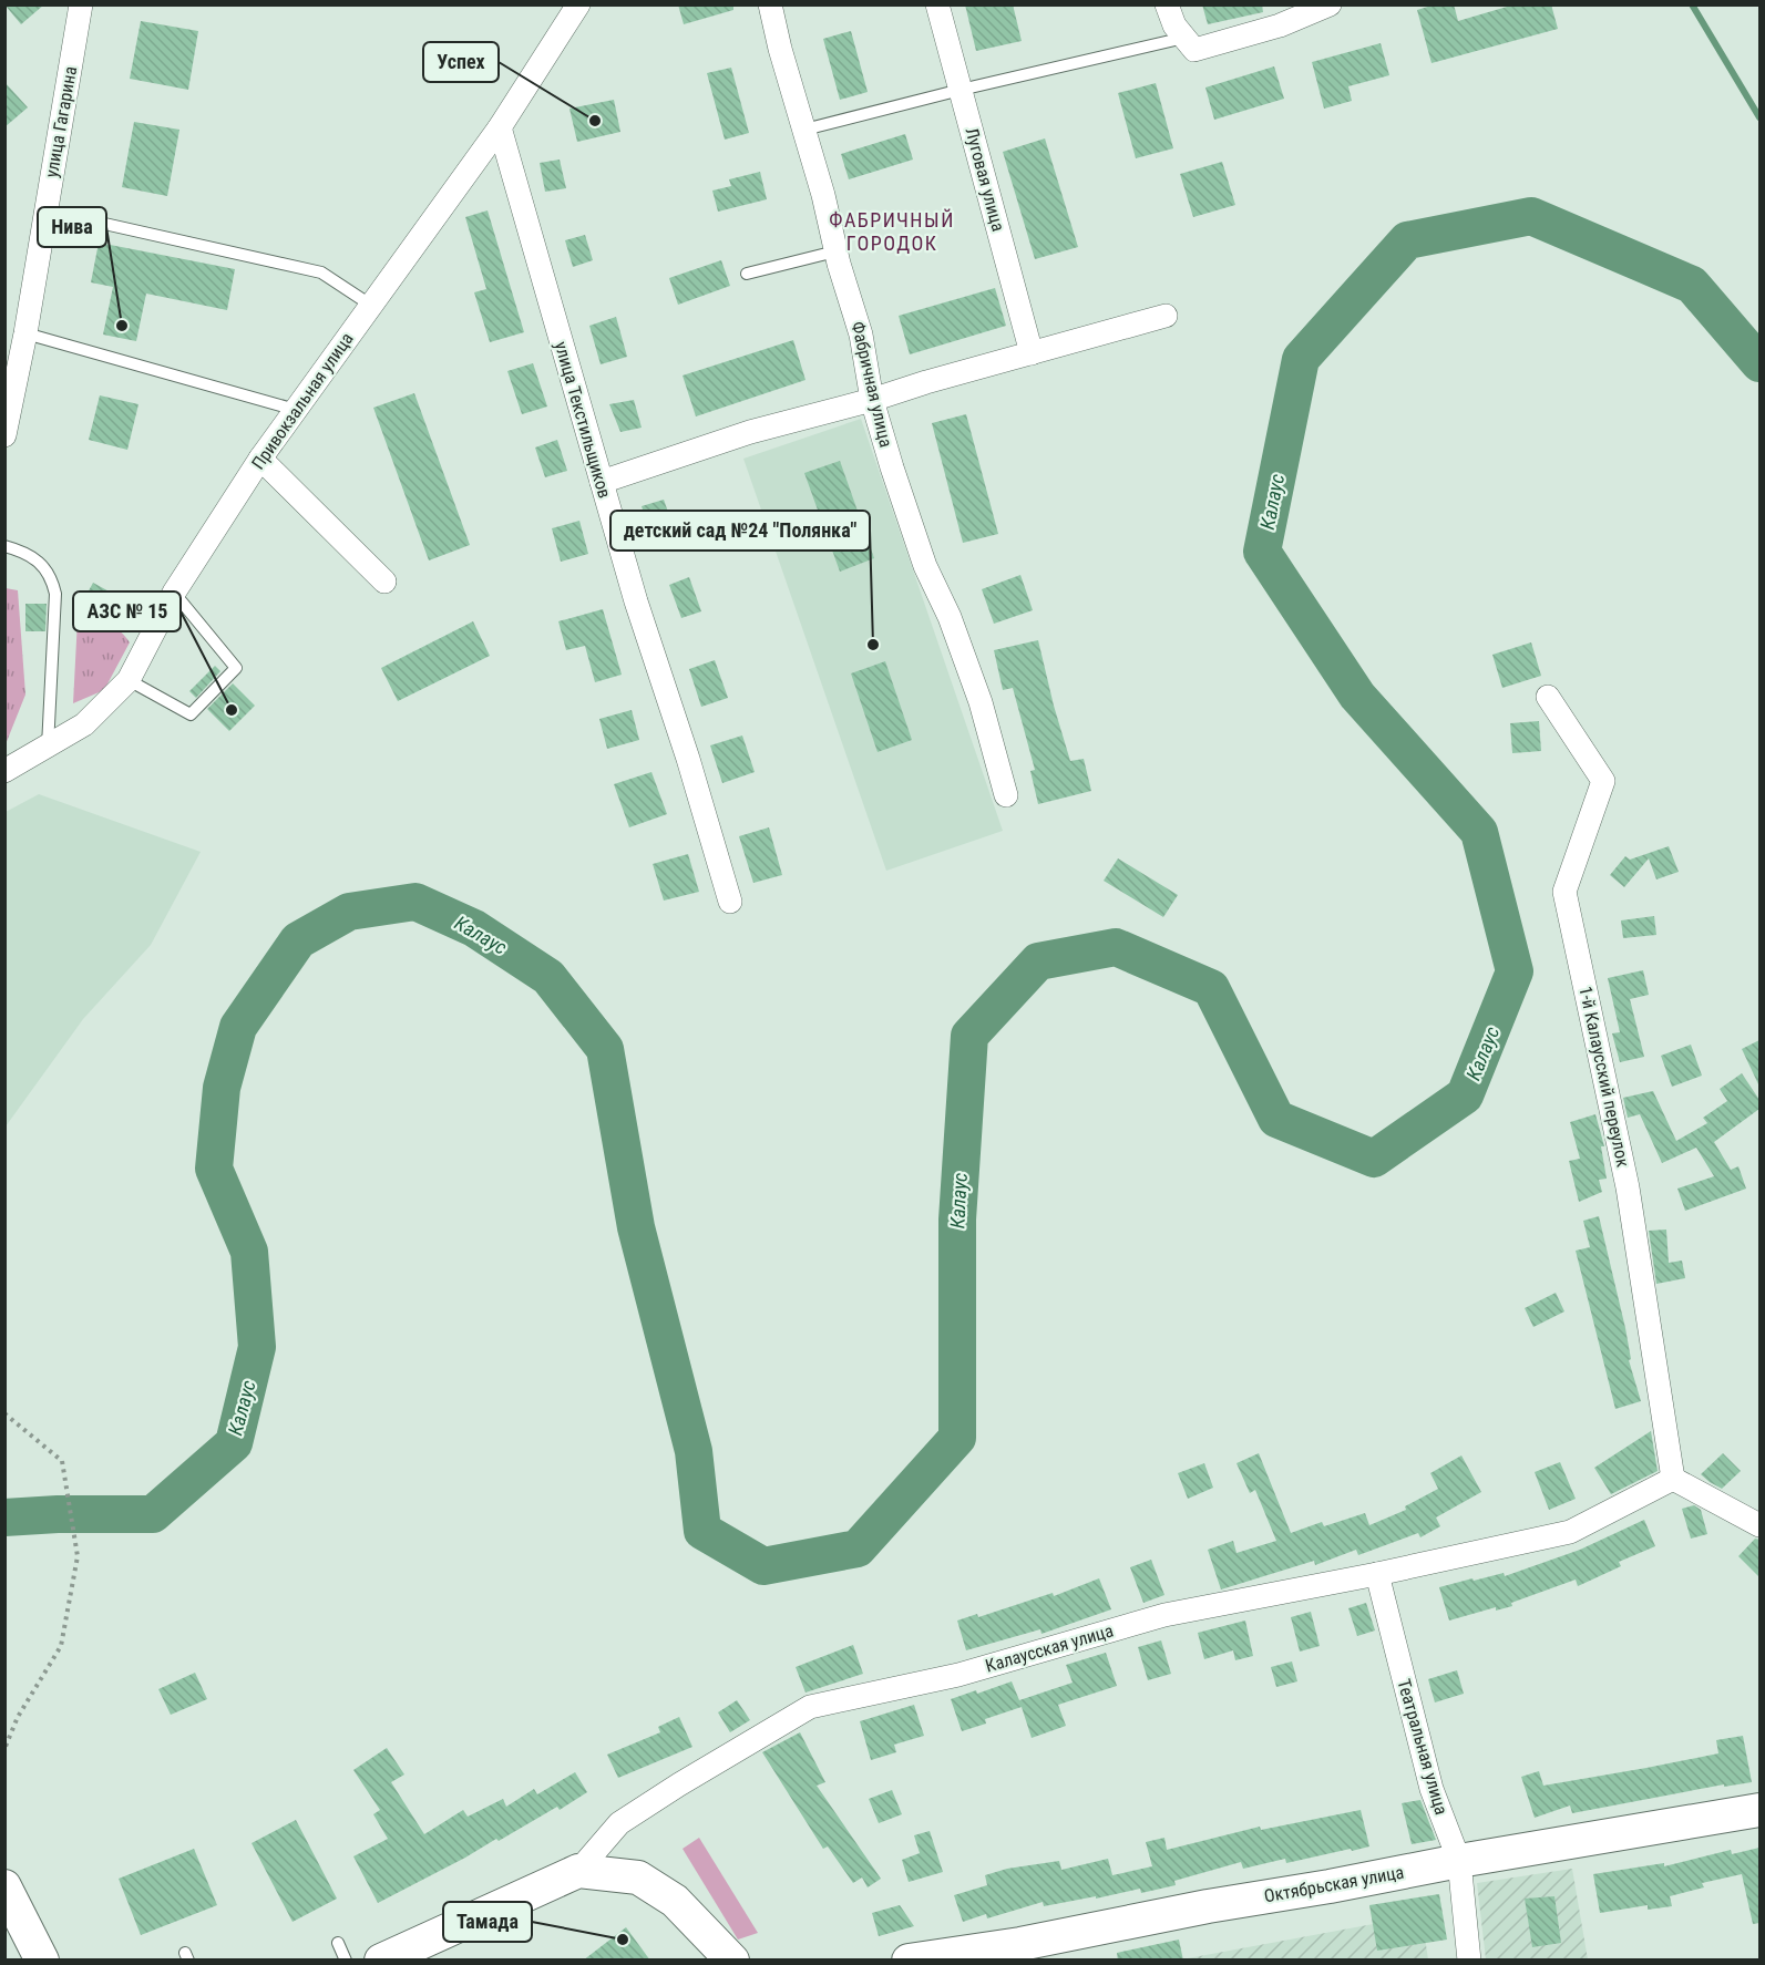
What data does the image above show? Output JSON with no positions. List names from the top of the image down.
{
  "streets": {
    "main road": ["Калаусская улица", "Октябрьская улица"],
    "street": [
      "улица Гагарина",
      "Луговая улица",
      "Фабричная улица",
      "Привокзальная улица",
      "улица Текстильщиков",
      "1-й Калаусский переулок",
      "Театральная улица"
    ]
  },
  "crossings": [
    ["Привокзальная улица", "улица Текстильщиков"],
    ["1-й Калаусский переулок", "Калаусская улица"],
    ["Калаусская улица", "Театральная улица"],
    ["Театральная улица", "Октябрьская улица"]
  ],
  "districts": ["ФАБРИЧНЫЙ ГОРОДОК"],
  "water": ["Калаус"],
  "places": [
    "Успех",
    "Нива",
    "детский сад №24 \"Полянка\"",
    "АЗС № 15",
    "Тамада"
  ]
}
